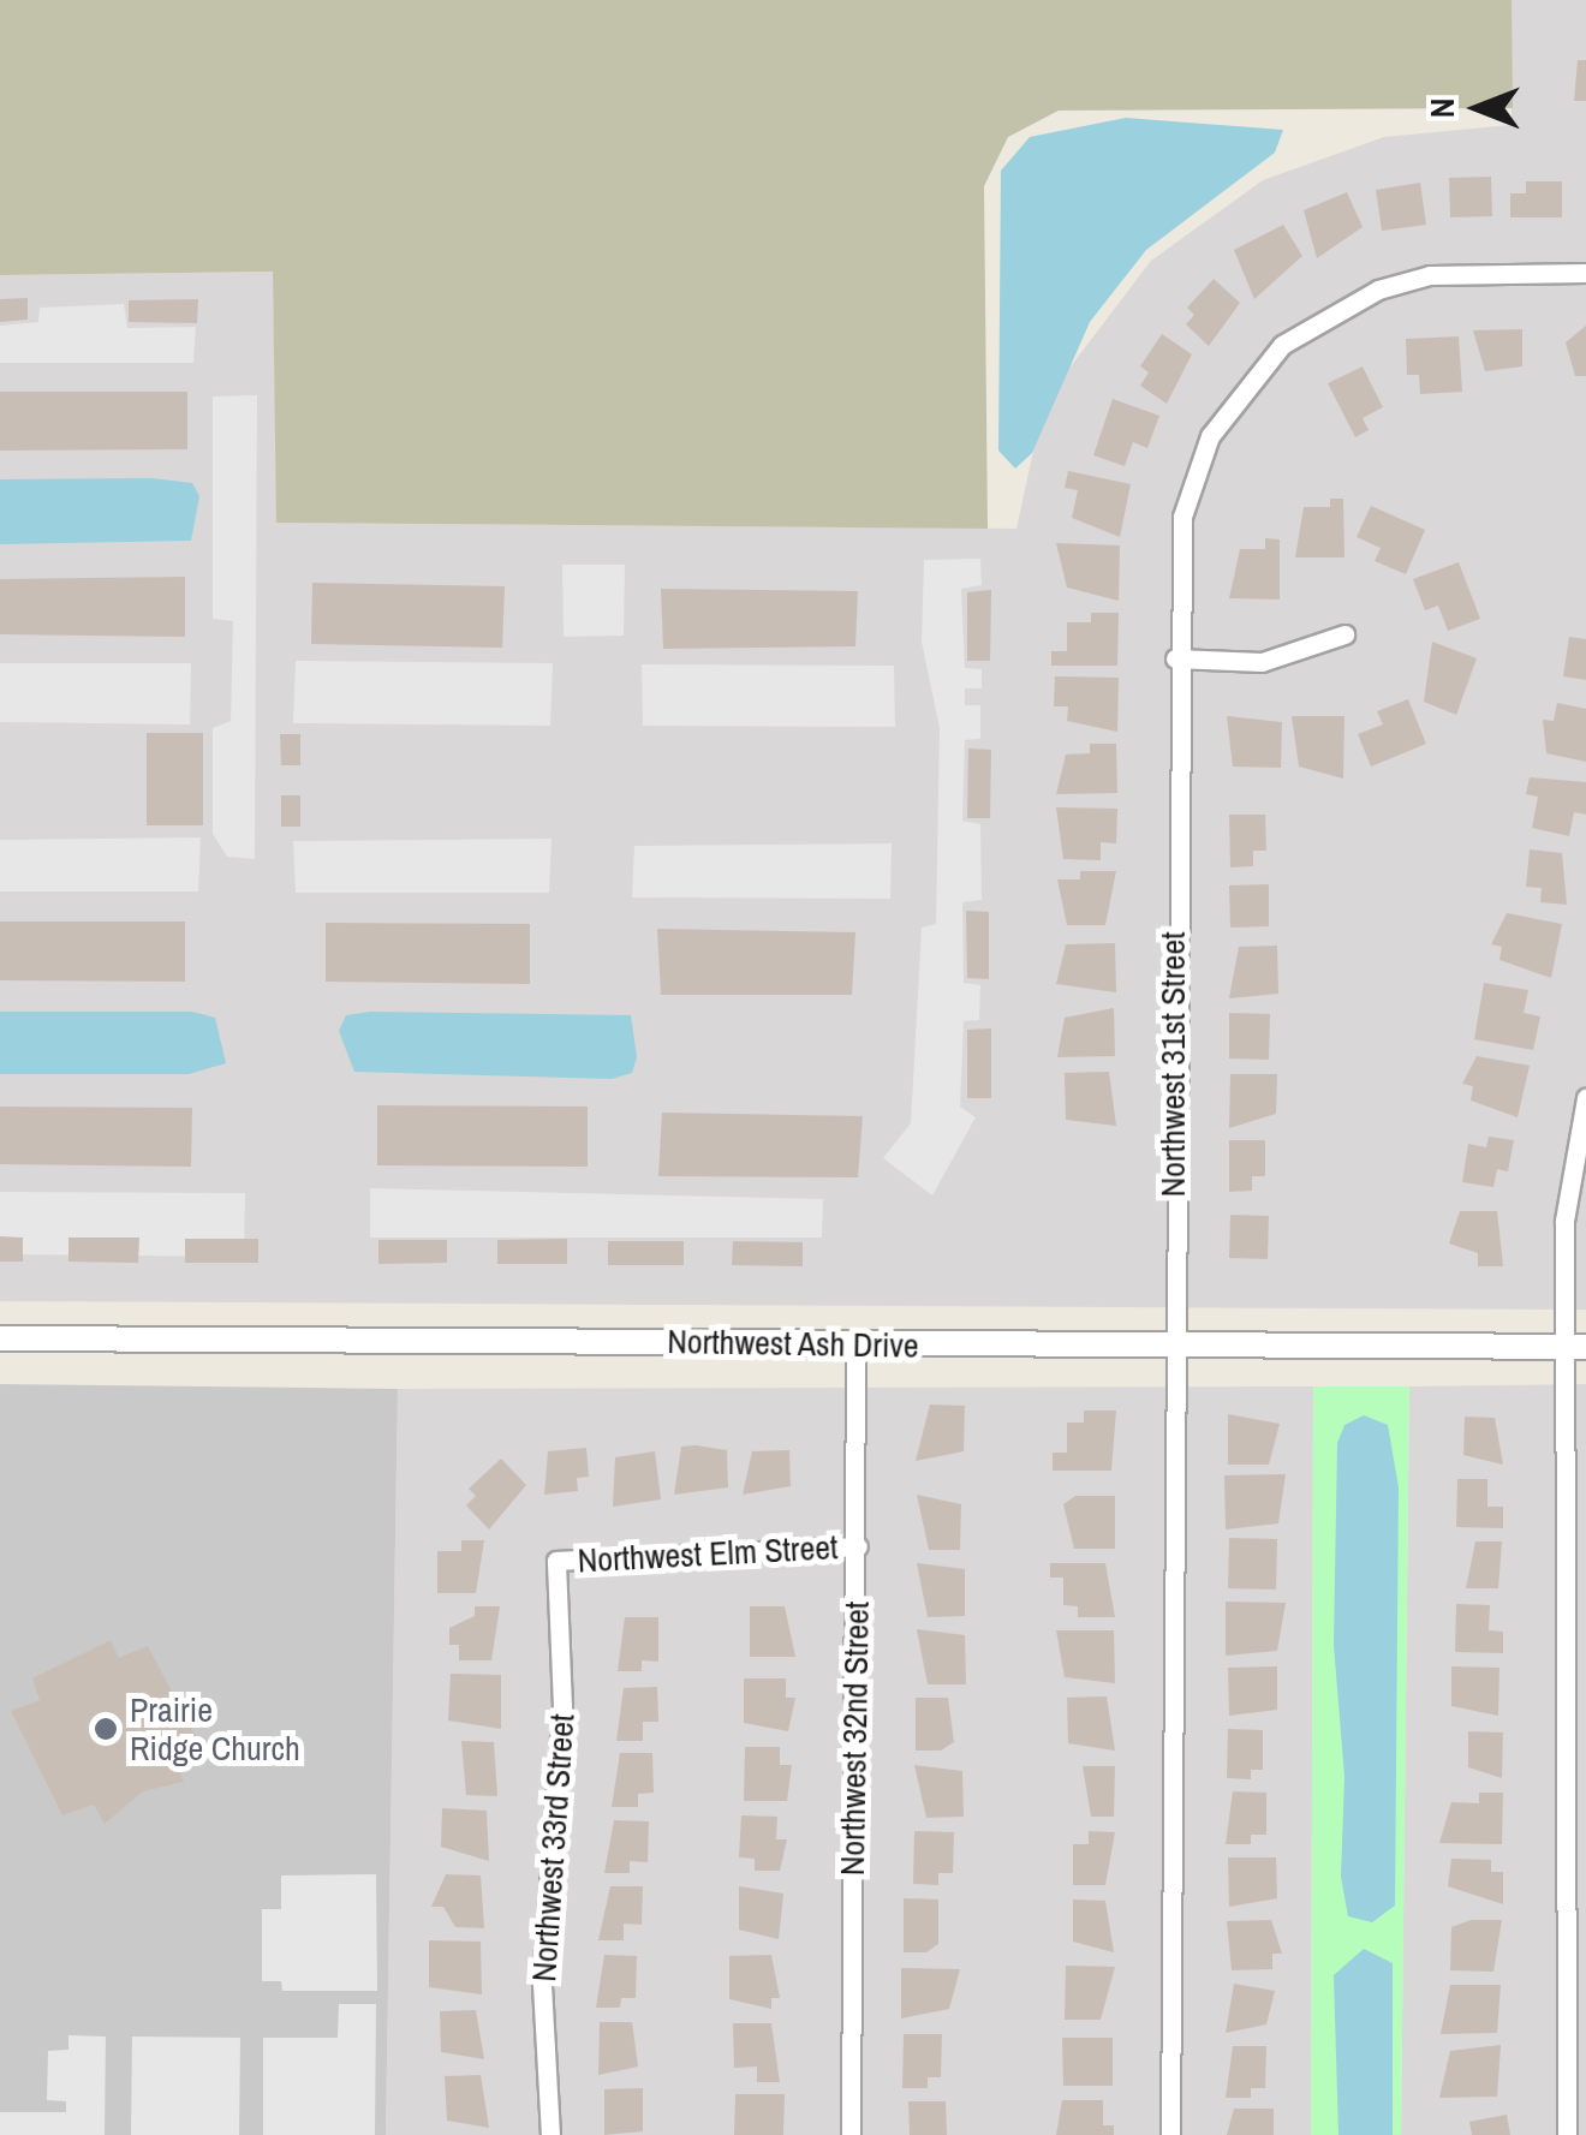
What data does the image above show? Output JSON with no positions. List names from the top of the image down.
{
  "streets": {
    "street": [
      "Northwest 31st Street",
      "Northwest Ash Drive",
      "Northwest Elm Street",
      "Northwest 32nd Street",
      "Northwest 33rd Street"
    ]
  },
  "crossings": [
    ["Northwest 31st Street", "Northwest Ash Drive"],
    ["Northwest Ash Drive", "Northwest 32nd Street"],
    ["Northwest Elm Street", "Northwest 32nd Street"],
    ["Northwest Elm Street", "Northwest 33rd Street"]
  ],
  "places": ["Prairie Ridge Church"],
  "north": "left"
}
